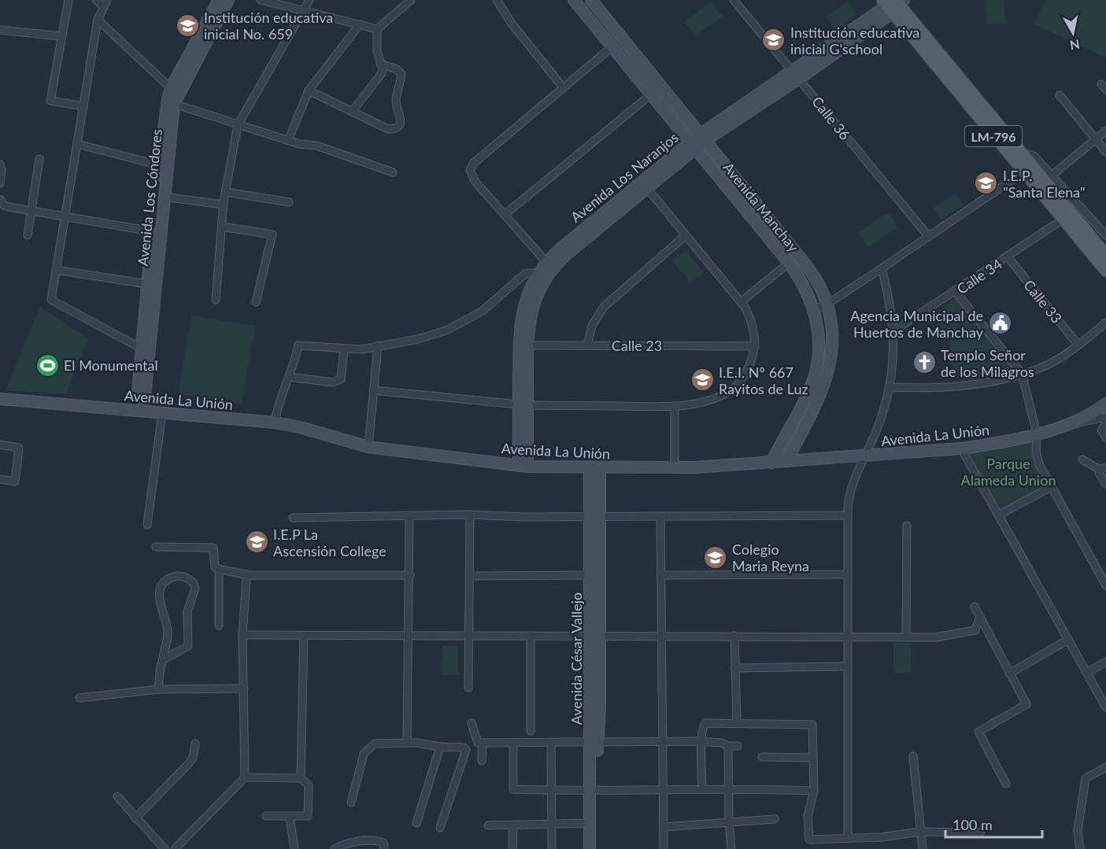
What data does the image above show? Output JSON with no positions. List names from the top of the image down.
{
  "streets": {
    "main road": ["LM-796"],
    "street": [
      "Calle 36",
      "Avenida Los Naranjos",
      "Avenida Los Cóndores",
      "Avenida Manchay",
      "Calle 34",
      "Calle 33",
      "Calle 23",
      "Avenida La Unión",
      "Avenida César Vallejo"
    ]
  },
  "crossings": [
    ["Calle 36", "Avenida Los Naranjos"],
    ["LM-796", "Avenida Los Naranjos"],
    ["LM-796", "Calle 34"],
    ["Avenida Los Naranjos", "Avenida Manchay"],
    ["Avenida Los Naranjos", "Calle 23"],
    ["Avenida Los Naranjos", "Avenida La Unión"],
    ["Avenida Los Cóndores", "Avenida La Unión"],
    ["Avenida Manchay", "Avenida La Unión"],
    ["Calle 34", "Calle 33"],
    ["Avenida La Unión", "Avenida César Vallejo"]
  ],
  "parks": ["Parque Alameda Union"],
  "places": {
    "school or university": [
      "Institución educativa inicial No. 659",
      "Institución educativa inicial G'school",
      "I.E.P. \"Santa Elena\"",
      "I.E.I. N° 667 Rayitos de Luz",
      "I.E.P La Ascensión College",
      "Colegio Maria Reyna"
    ],
    "public building": ["Agencia Municipal de Huertos de Manchay"],
    "church": ["Templo Señor de los Milagros"],
    "sports": ["El Monumental"]
  },
  "scale_bar": "100 m",
  "north": "bottom"
}
